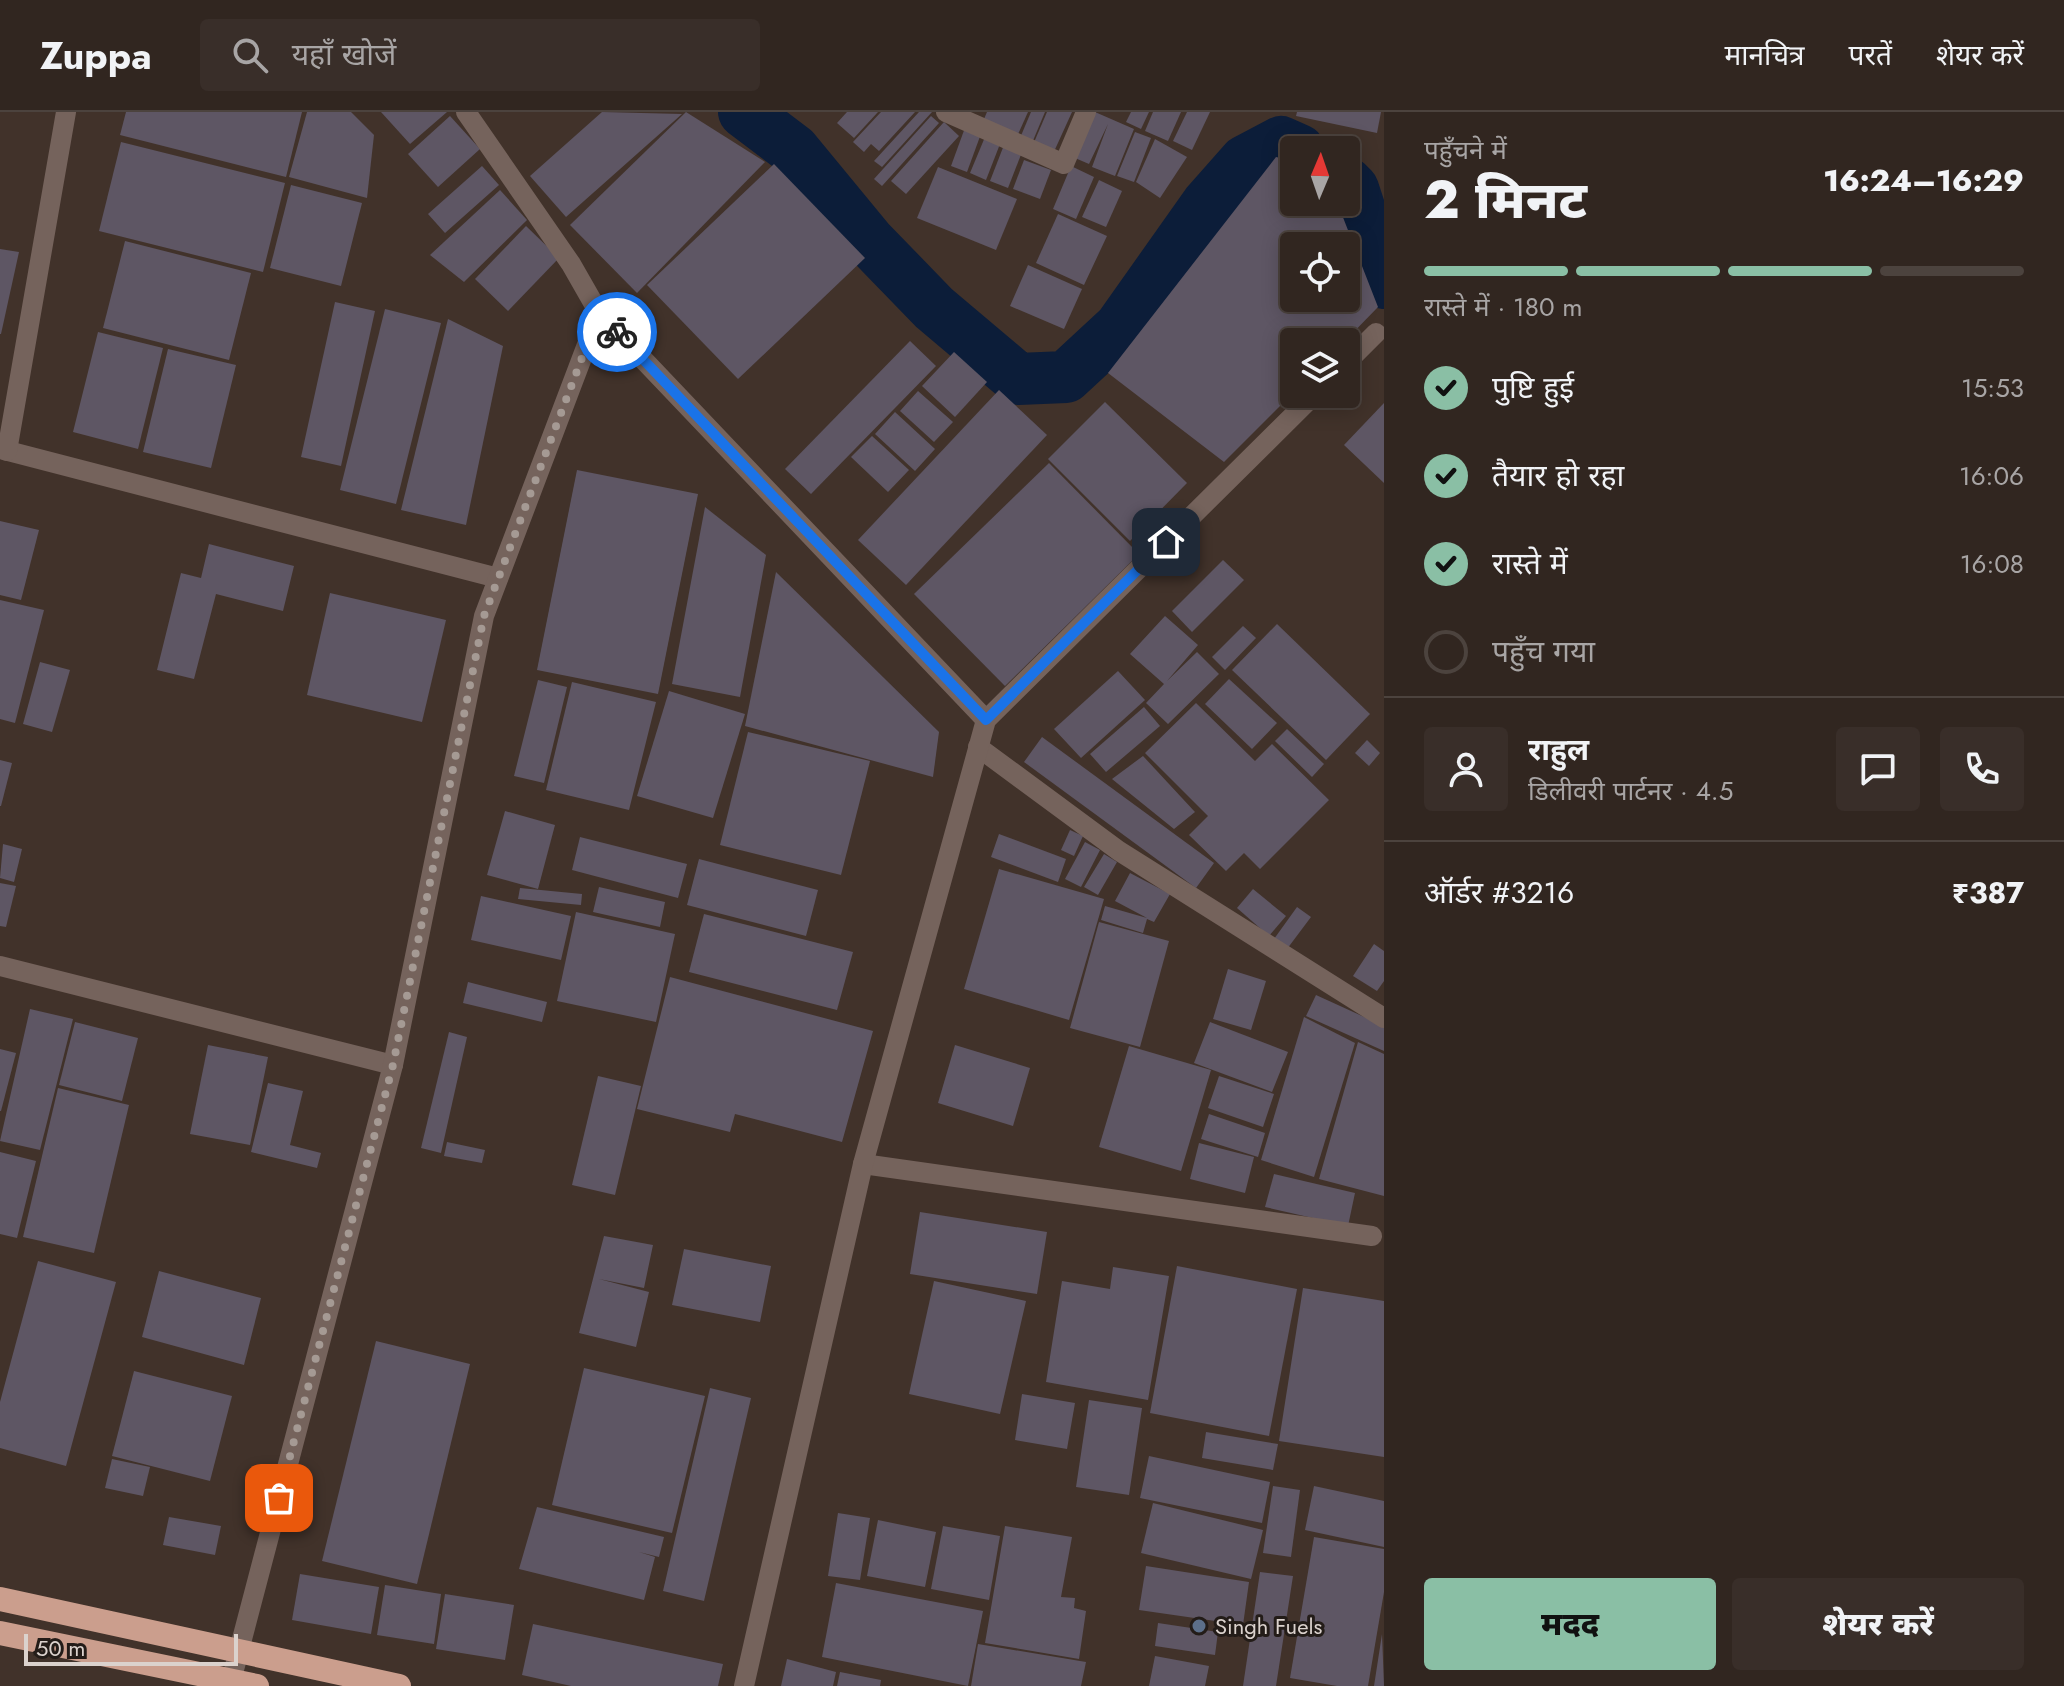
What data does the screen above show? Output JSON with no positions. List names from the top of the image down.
{
  "places": ["Singh Fuels"],
  "scale_bar": "50 m",
  "north": "top",
  "page": {
    "header": "Zuppa",
    "search": "यहाँ खोजें",
    "nav": ["मानचित्र", "परतें", "शेयर करें"],
    "heading": ["2 मिनट", "पहुँचने में", "16:24–16:29"],
    "panel": [
      "राहुल",
      "डिलीवरी पार्टनर · 4.5",
      "ऑर्डर #3216",
      "₹387"
    ],
    "bar": "रास्ते में · 180 m",
    "list": [
      ["पुष्टि हुई", "15:53"],
      ["तैयार हो रहा", "16:06"],
      ["रास्ते में", "16:08"],
      "पहुँच गया"
    ],
    "buttons": ["मदद", "शेयर करें"],
    "scale": "50 m"
  }
}
